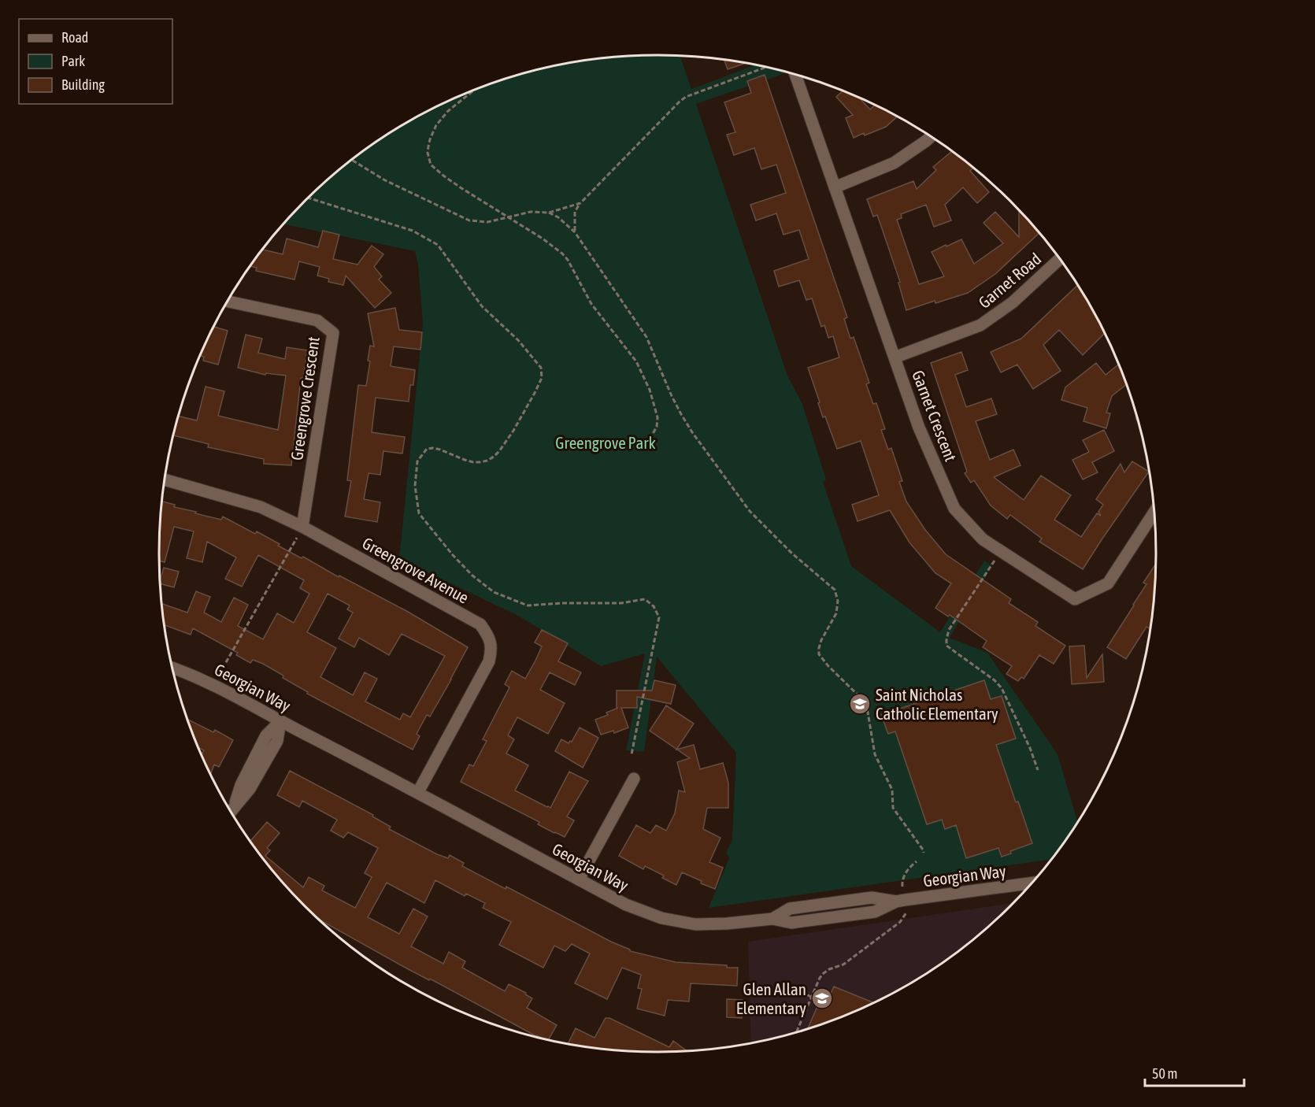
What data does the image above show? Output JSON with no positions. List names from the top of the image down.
{
  "streets": {
    "street": [
      "Garnet Road",
      "Greengrove Crescent",
      "Garnet Crescent",
      "Greengrove Avenue",
      "Georgian Way"
    ]
  },
  "crossings": [
    ["Garnet Road", "Garnet Crescent"],
    ["Greengrove Crescent", "Greengrove Avenue"],
    ["Greengrove Avenue", "Georgian Way"]
  ],
  "parks": ["Greengrove Park"],
  "places": {
    "school or university": ["Saint Nicholas Catholic Elementary", "Glen Allan Elementary"]
  },
  "legend": ["Road", "Park", "Building"],
  "scale_bar": "50 m"
}
